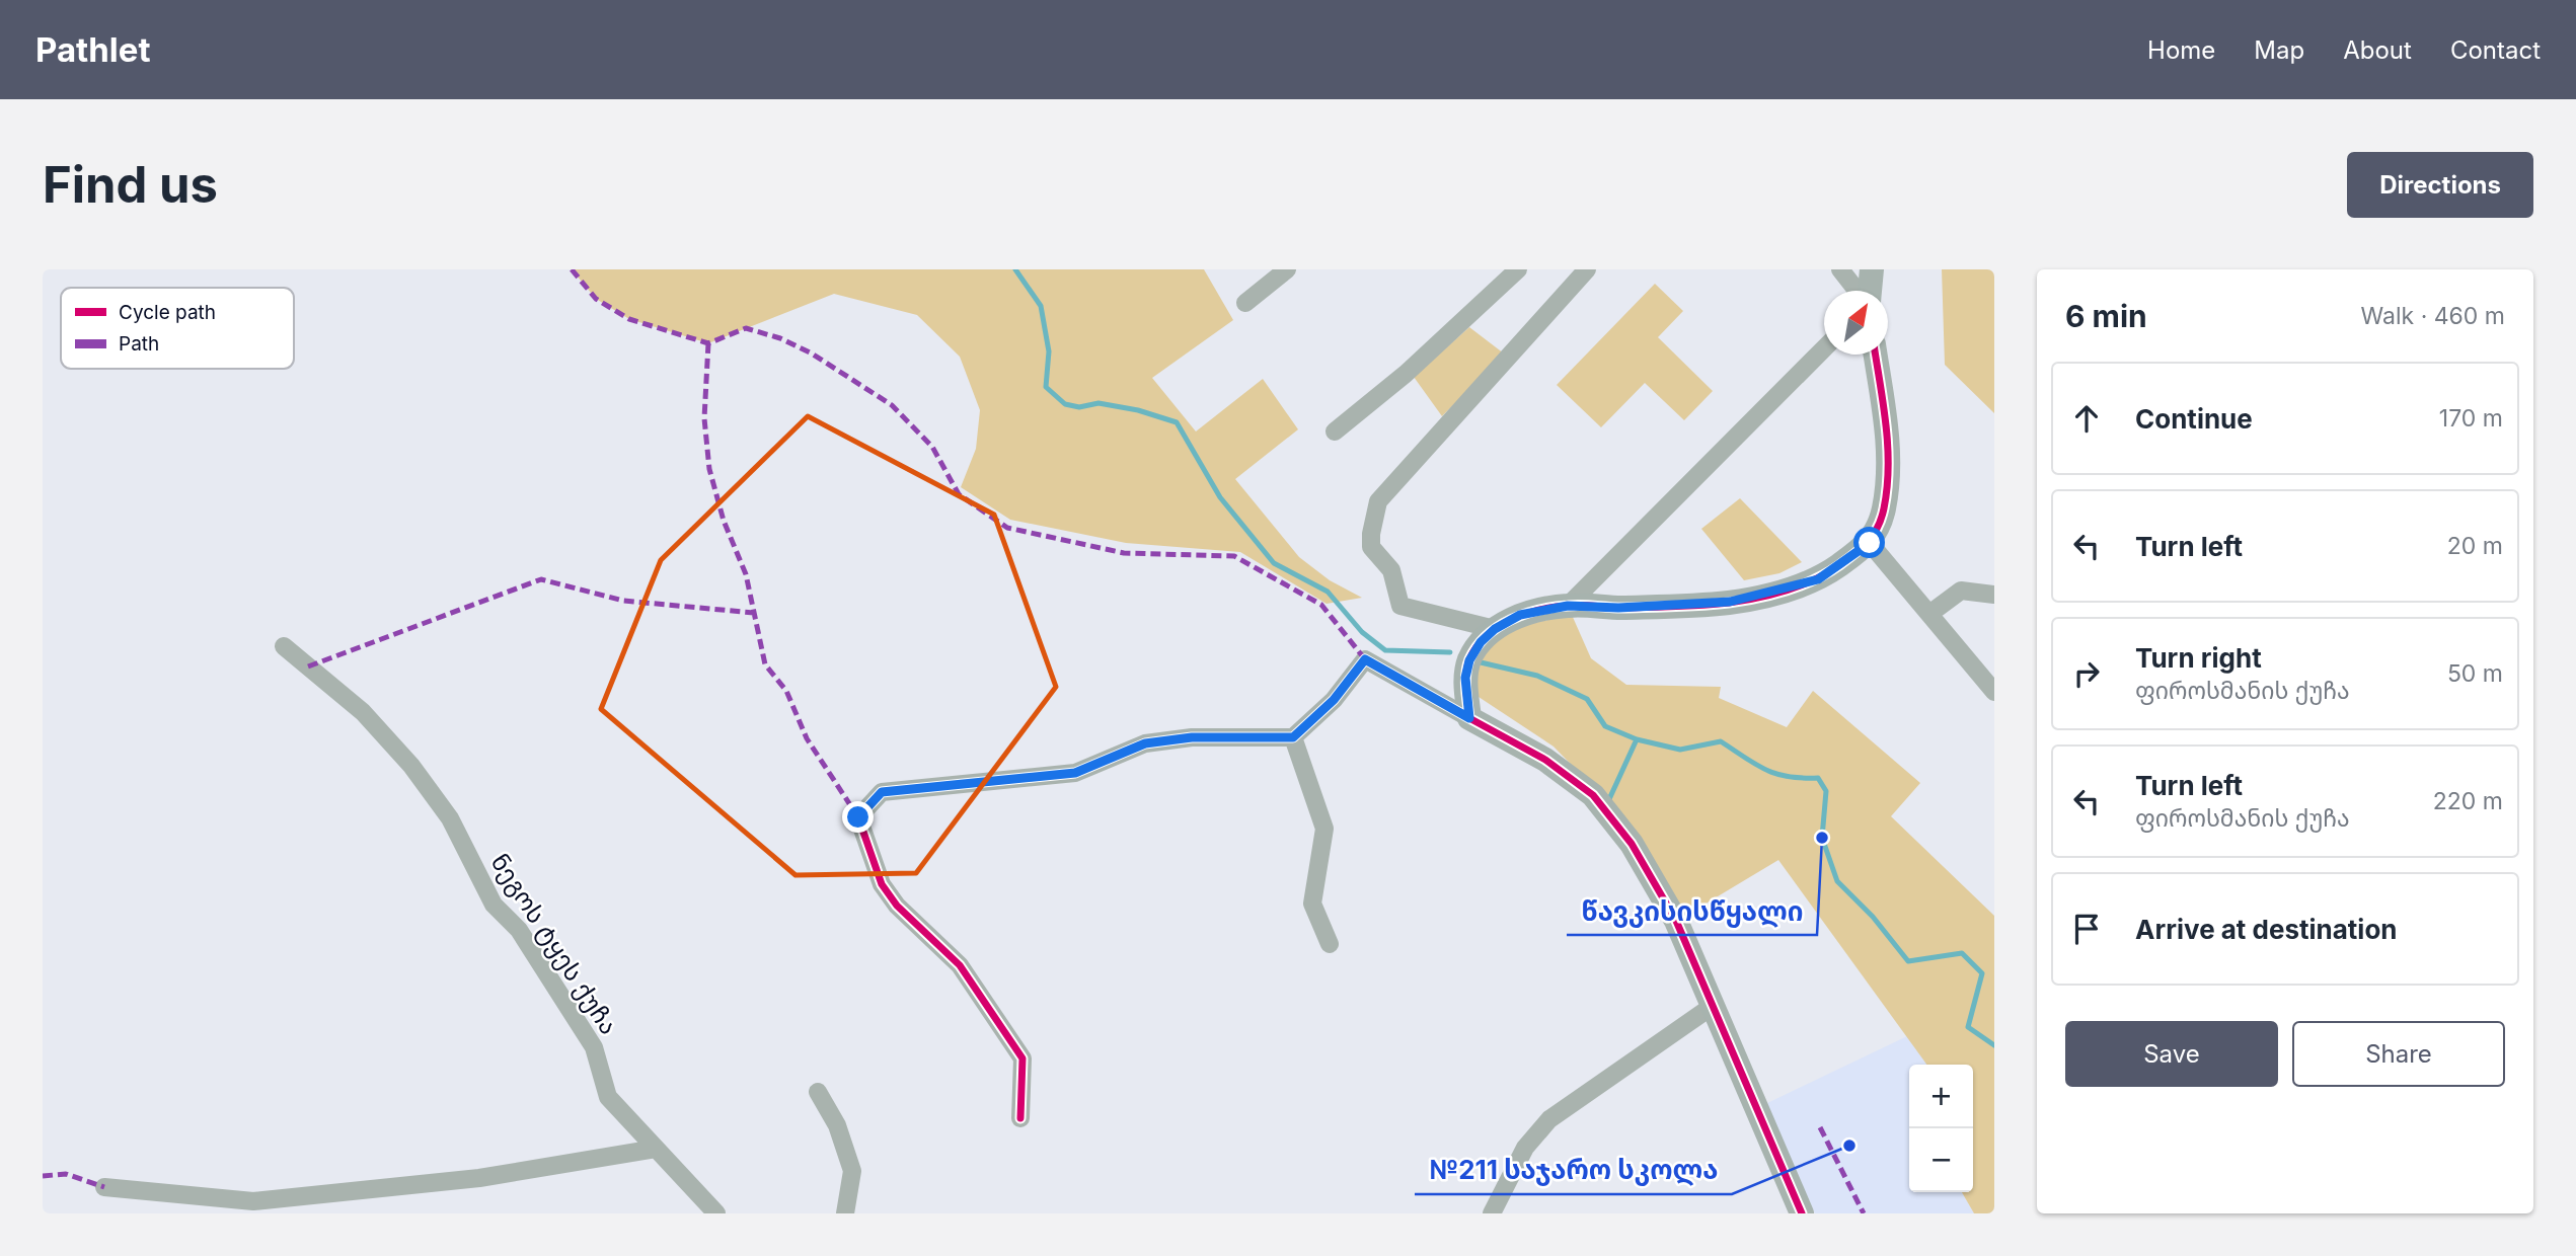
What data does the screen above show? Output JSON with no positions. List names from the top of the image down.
{
  "streets": {
    "street": ["ნეგოს ტყეს ქუჩა"]
  },
  "places": ["წავკისისწყალი", "№211 საჯარო სკოლა"],
  "legend": ["Cycle path", "Path"],
  "north": "top right",
  "page": {
    "header": "Pathlet",
    "nav": [
      "Home",
      "Map",
      "About",
      "Contact"
    ],
    "buttons": [
      "Directions",
      ["Save", "Share"]
    ],
    "title": "Find us",
    "heading": ["6 min", "Walk · 460 m"],
    "list": [
      ["Continue", "170 m"],
      ["Turn left", "20 m"],
      ["Turn right", "ფიროსმანის ქუჩა", "50 m"],
      ["Turn left", "ფიროსმანის ქუჩა", "220 m"],
      "Arrive at destination"
    ],
    "map_buttons": ["+", "−"]
  }
}
